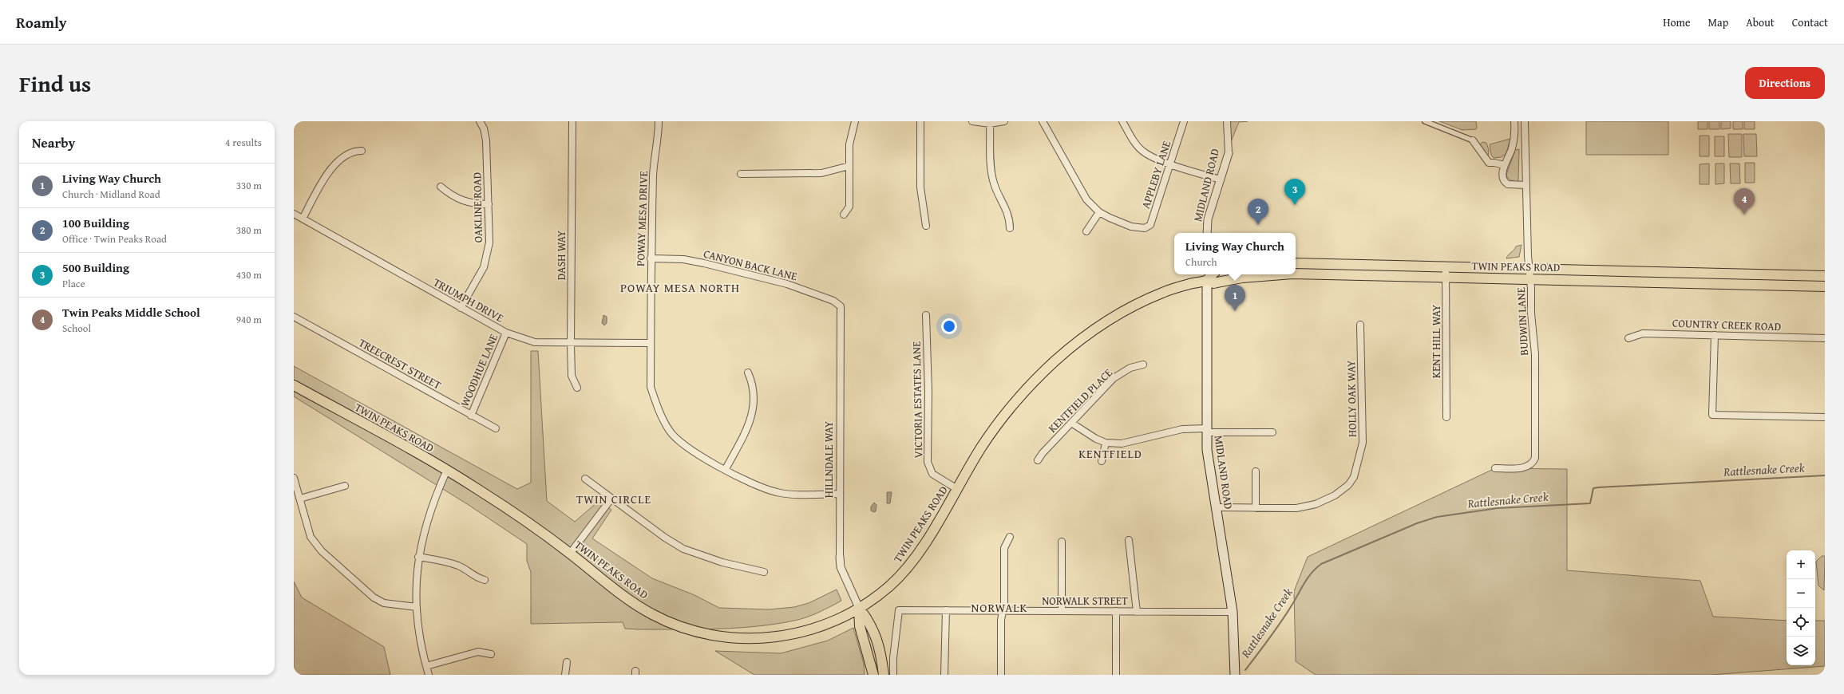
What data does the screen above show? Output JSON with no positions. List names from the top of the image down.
{
  "streets": {
    "main road": ["MIDLAND ROAD", "TWIN PEAKS ROAD"],
    "street": [
      "APPLEBY LANE",
      "OAKLINE ROAD",
      "POWAY MESA DRIVE",
      "DASH WAY",
      "CANYON BACK LANE",
      "TRIUMPH DRIVE",
      "BUDWIN LANE",
      "COUNTRY CREEK ROAD",
      "KENT HILL WAY",
      "TREECREST STREET",
      "WOODHUE LANE",
      "HOLLY OAK WAY",
      "VICTORIA ESTATES LANE",
      "KENTFIELD PLACE",
      "HILLNDALE WAY",
      "NORWALK STREET"
    ]
  },
  "crossings": [
    ["MIDLAND ROAD", "TWIN PEAKS ROAD"],
    ["MIDLAND ROAD", "HOLLY OAK WAY"],
    ["MIDLAND ROAD", "NORWALK STREET"],
    ["OAKLINE ROAD", "TRIUMPH DRIVE"],
    ["POWAY MESA DRIVE", "CANYON BACK LANE"],
    ["POWAY MESA DRIVE", "TRIUMPH DRIVE"],
    ["POWAY MESA DRIVE", "HILLNDALE WAY"],
    ["DASH WAY", "TRIUMPH DRIVE"],
    ["CANYON BACK LANE", "HILLNDALE WAY"],
    ["TWIN PEAKS ROAD", "BUDWIN LANE"],
    ["TWIN PEAKS ROAD", "KENT HILL WAY"],
    ["TWIN PEAKS ROAD", "VICTORIA ESTATES LANE"],
    ["TWIN PEAKS ROAD", "HILLNDALE WAY"],
    ["TRIUMPH DRIVE", "WOODHUE LANE"],
    ["TREECREST STREET", "WOODHUE LANE"]
  ],
  "districts": [
    "POWAY MESA NORTH",
    "KENTFIELD",
    "TWIN CIRCLE",
    "NORWALK"
  ],
  "water": ["Rattlesnake Creek"],
  "page": {
    "header": "Roamly",
    "nav": [
      "Home",
      "Map",
      "About",
      "Contact"
    ],
    "title": "Find us",
    "buttons": "Directions",
    "heading": ["Nearby", "4 results"],
    "list": [
      {
        "mark": "1",
        "name": "Living Way Church",
        "note": "Church · Midland Road",
        "value": "330 m"
      },
      {
        "mark": "2",
        "name": "100 Building",
        "note": "Office · Twin Peaks Road",
        "value": "380 m"
      },
      {
        "mark": "3",
        "name": "500 Building",
        "note": "Place",
        "value": "430 m"
      },
      {
        "mark": "4",
        "name": "Twin Peaks Middle School",
        "note": "School",
        "value": "940 m"
      }
    ],
    "pins": [
      "3",
      "4",
      "2",
      "1"
    ],
    "popup": ["Living Way Church", "Church"],
    "map_buttons": ["+", "−"]
  }
}
